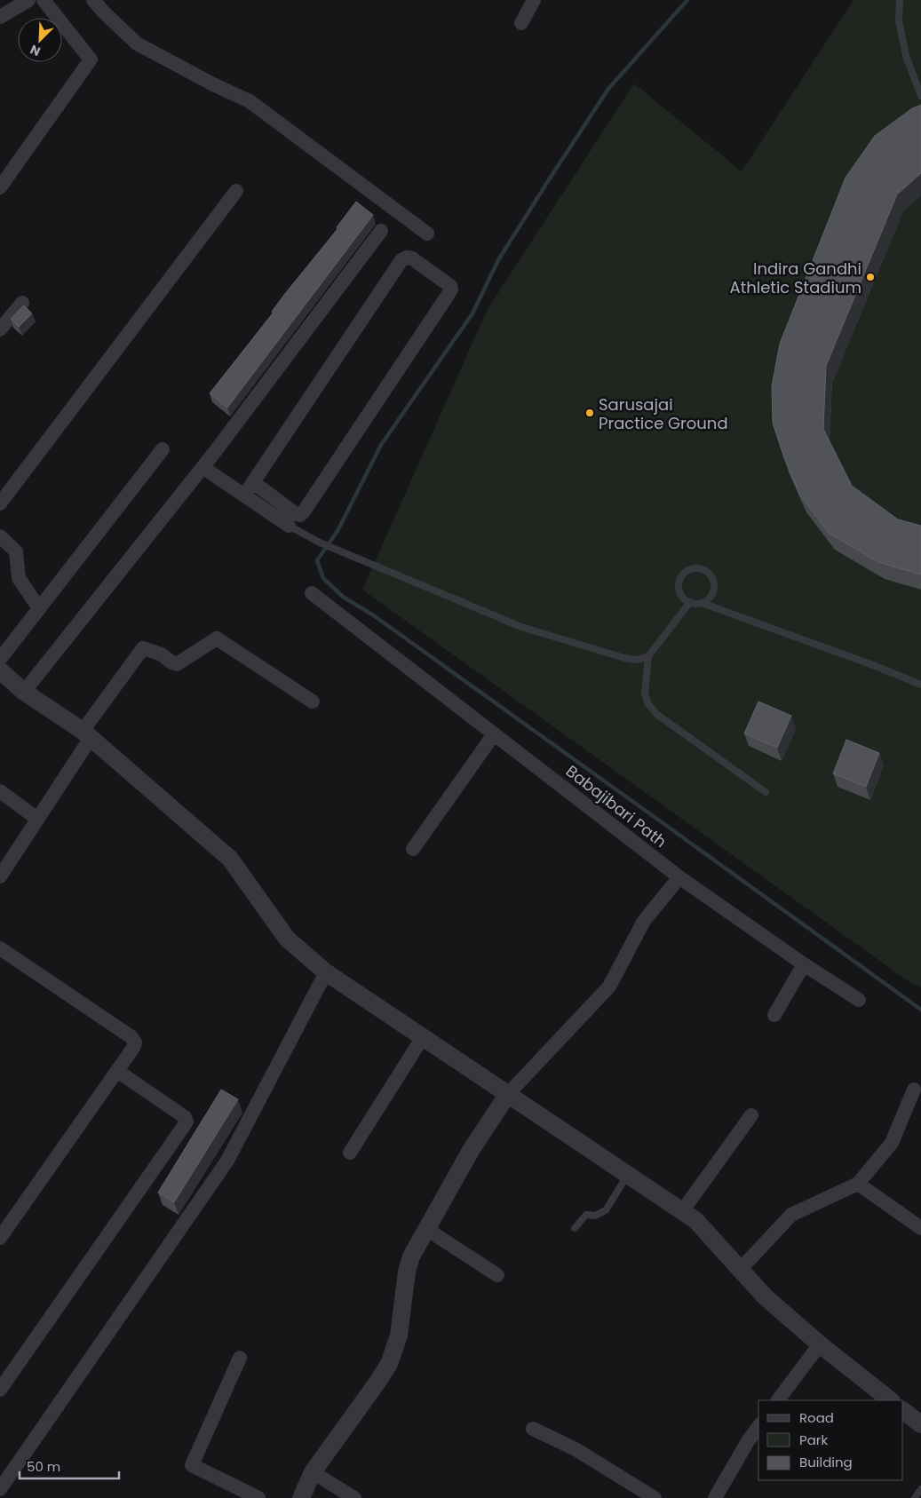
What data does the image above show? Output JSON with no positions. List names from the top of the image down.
{
  "streets": {
    "street": ["Babajibari Path"]
  },
  "places": ["Indira Gandhi Athletic Stadium", "Sarusajai Practice Ground"],
  "legend": ["Road", "Park", "Building"],
  "scale_bar": "50 m",
  "north": "bottom left"
}
